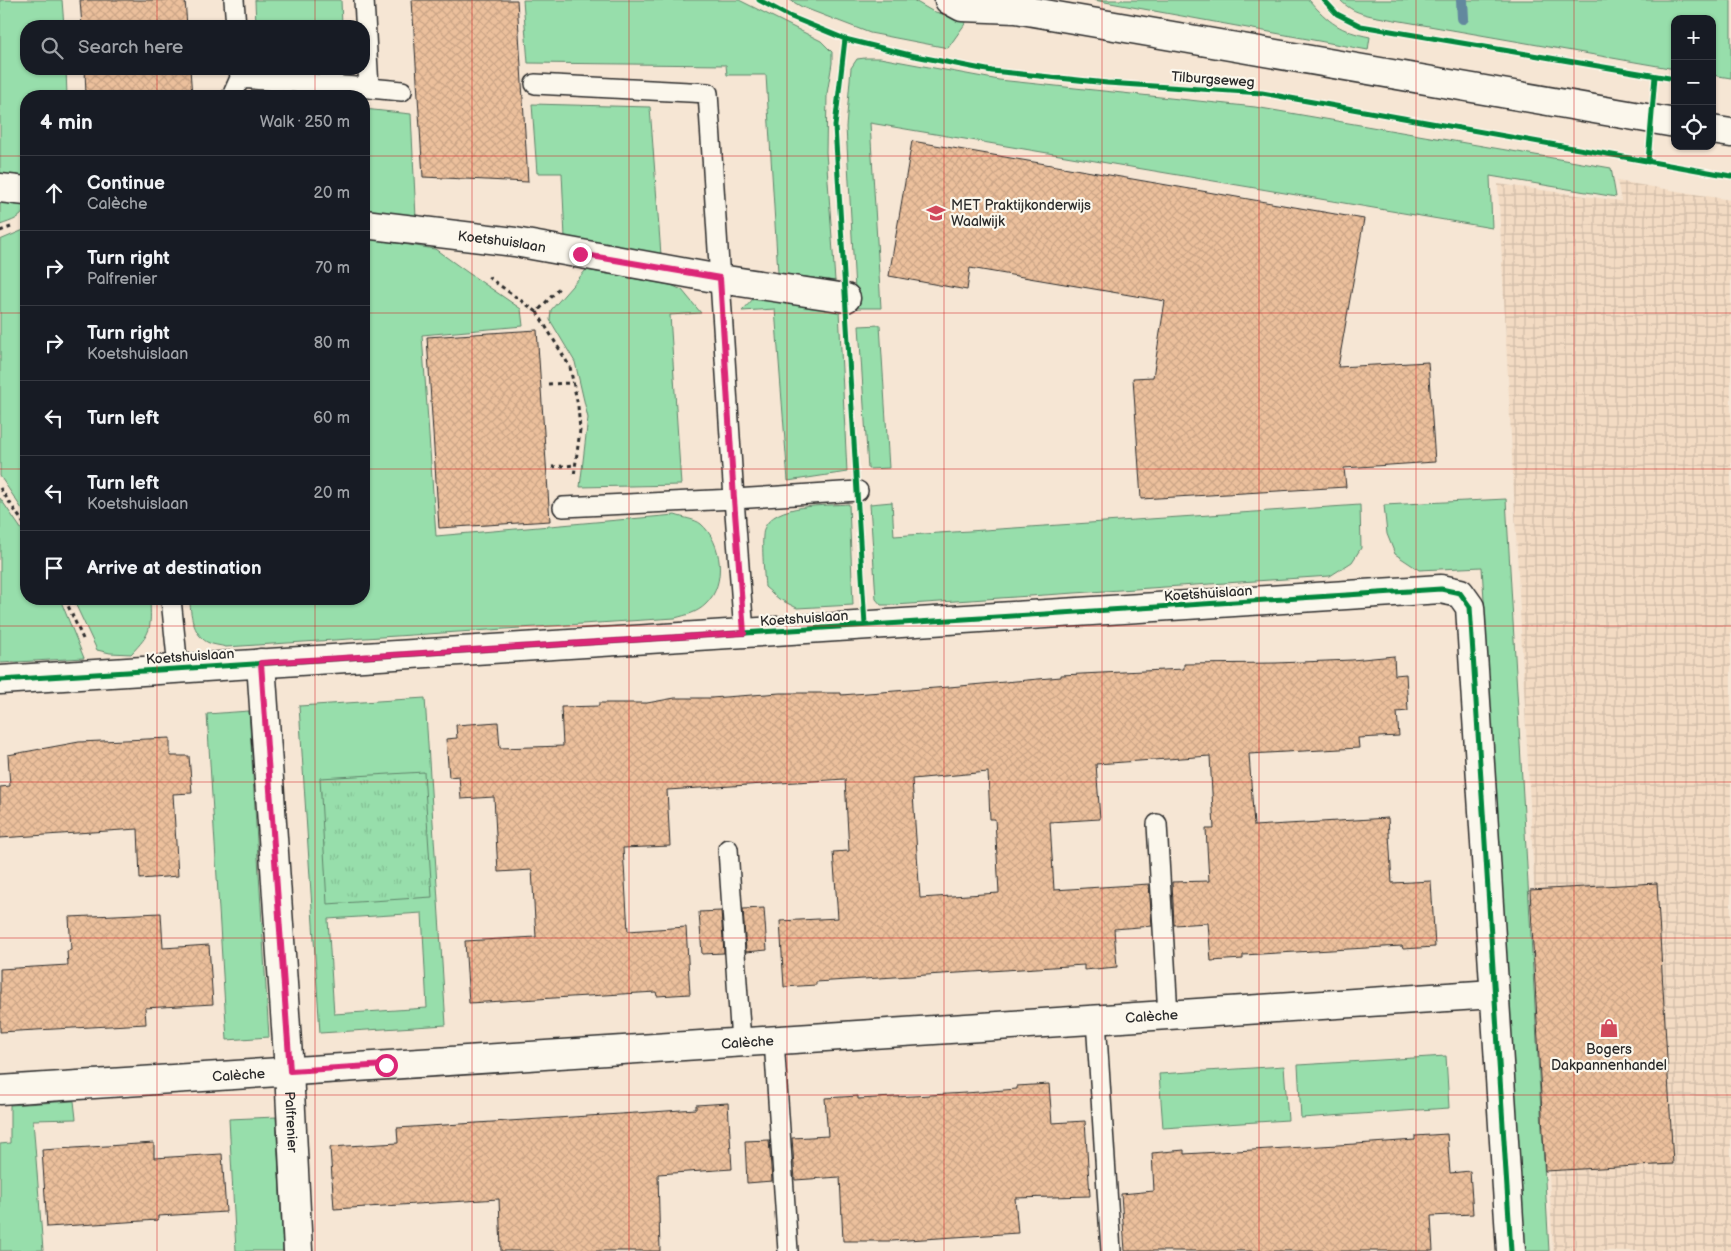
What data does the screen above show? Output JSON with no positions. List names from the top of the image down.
{
  "streets": {
    "street": ["Koetshuislaan", "Calèche", "Palfrenier"],
    "cycle path": ["Tilburgseweg"]
  },
  "crossings": [
    ["Koetshuislaan", "Calèche"],
    ["Koetshuislaan", "Palfrenier"],
    ["Calèche", "Palfrenier"]
  ],
  "places": {
    "school or university": ["MET Praktijkonderwijs Waalwijk"],
    "shop": ["Bogers Dakpannenhandel"]
  },
  "page": {
    "map_buttons": ["+", "−"],
    "search": "Search here",
    "heading": ["4 min", "Walk · 250 m"],
    "list": [
      ["Continue", "Calèche", "20 m"],
      ["Turn right", "Palfrenier", "70 m"],
      ["Turn right", "Koetshuislaan", "80 m"],
      ["Turn left", "60 m"],
      ["Turn left", "Koetshuislaan", "20 m"],
      "Arrive at destination"
    ]
  }
}
